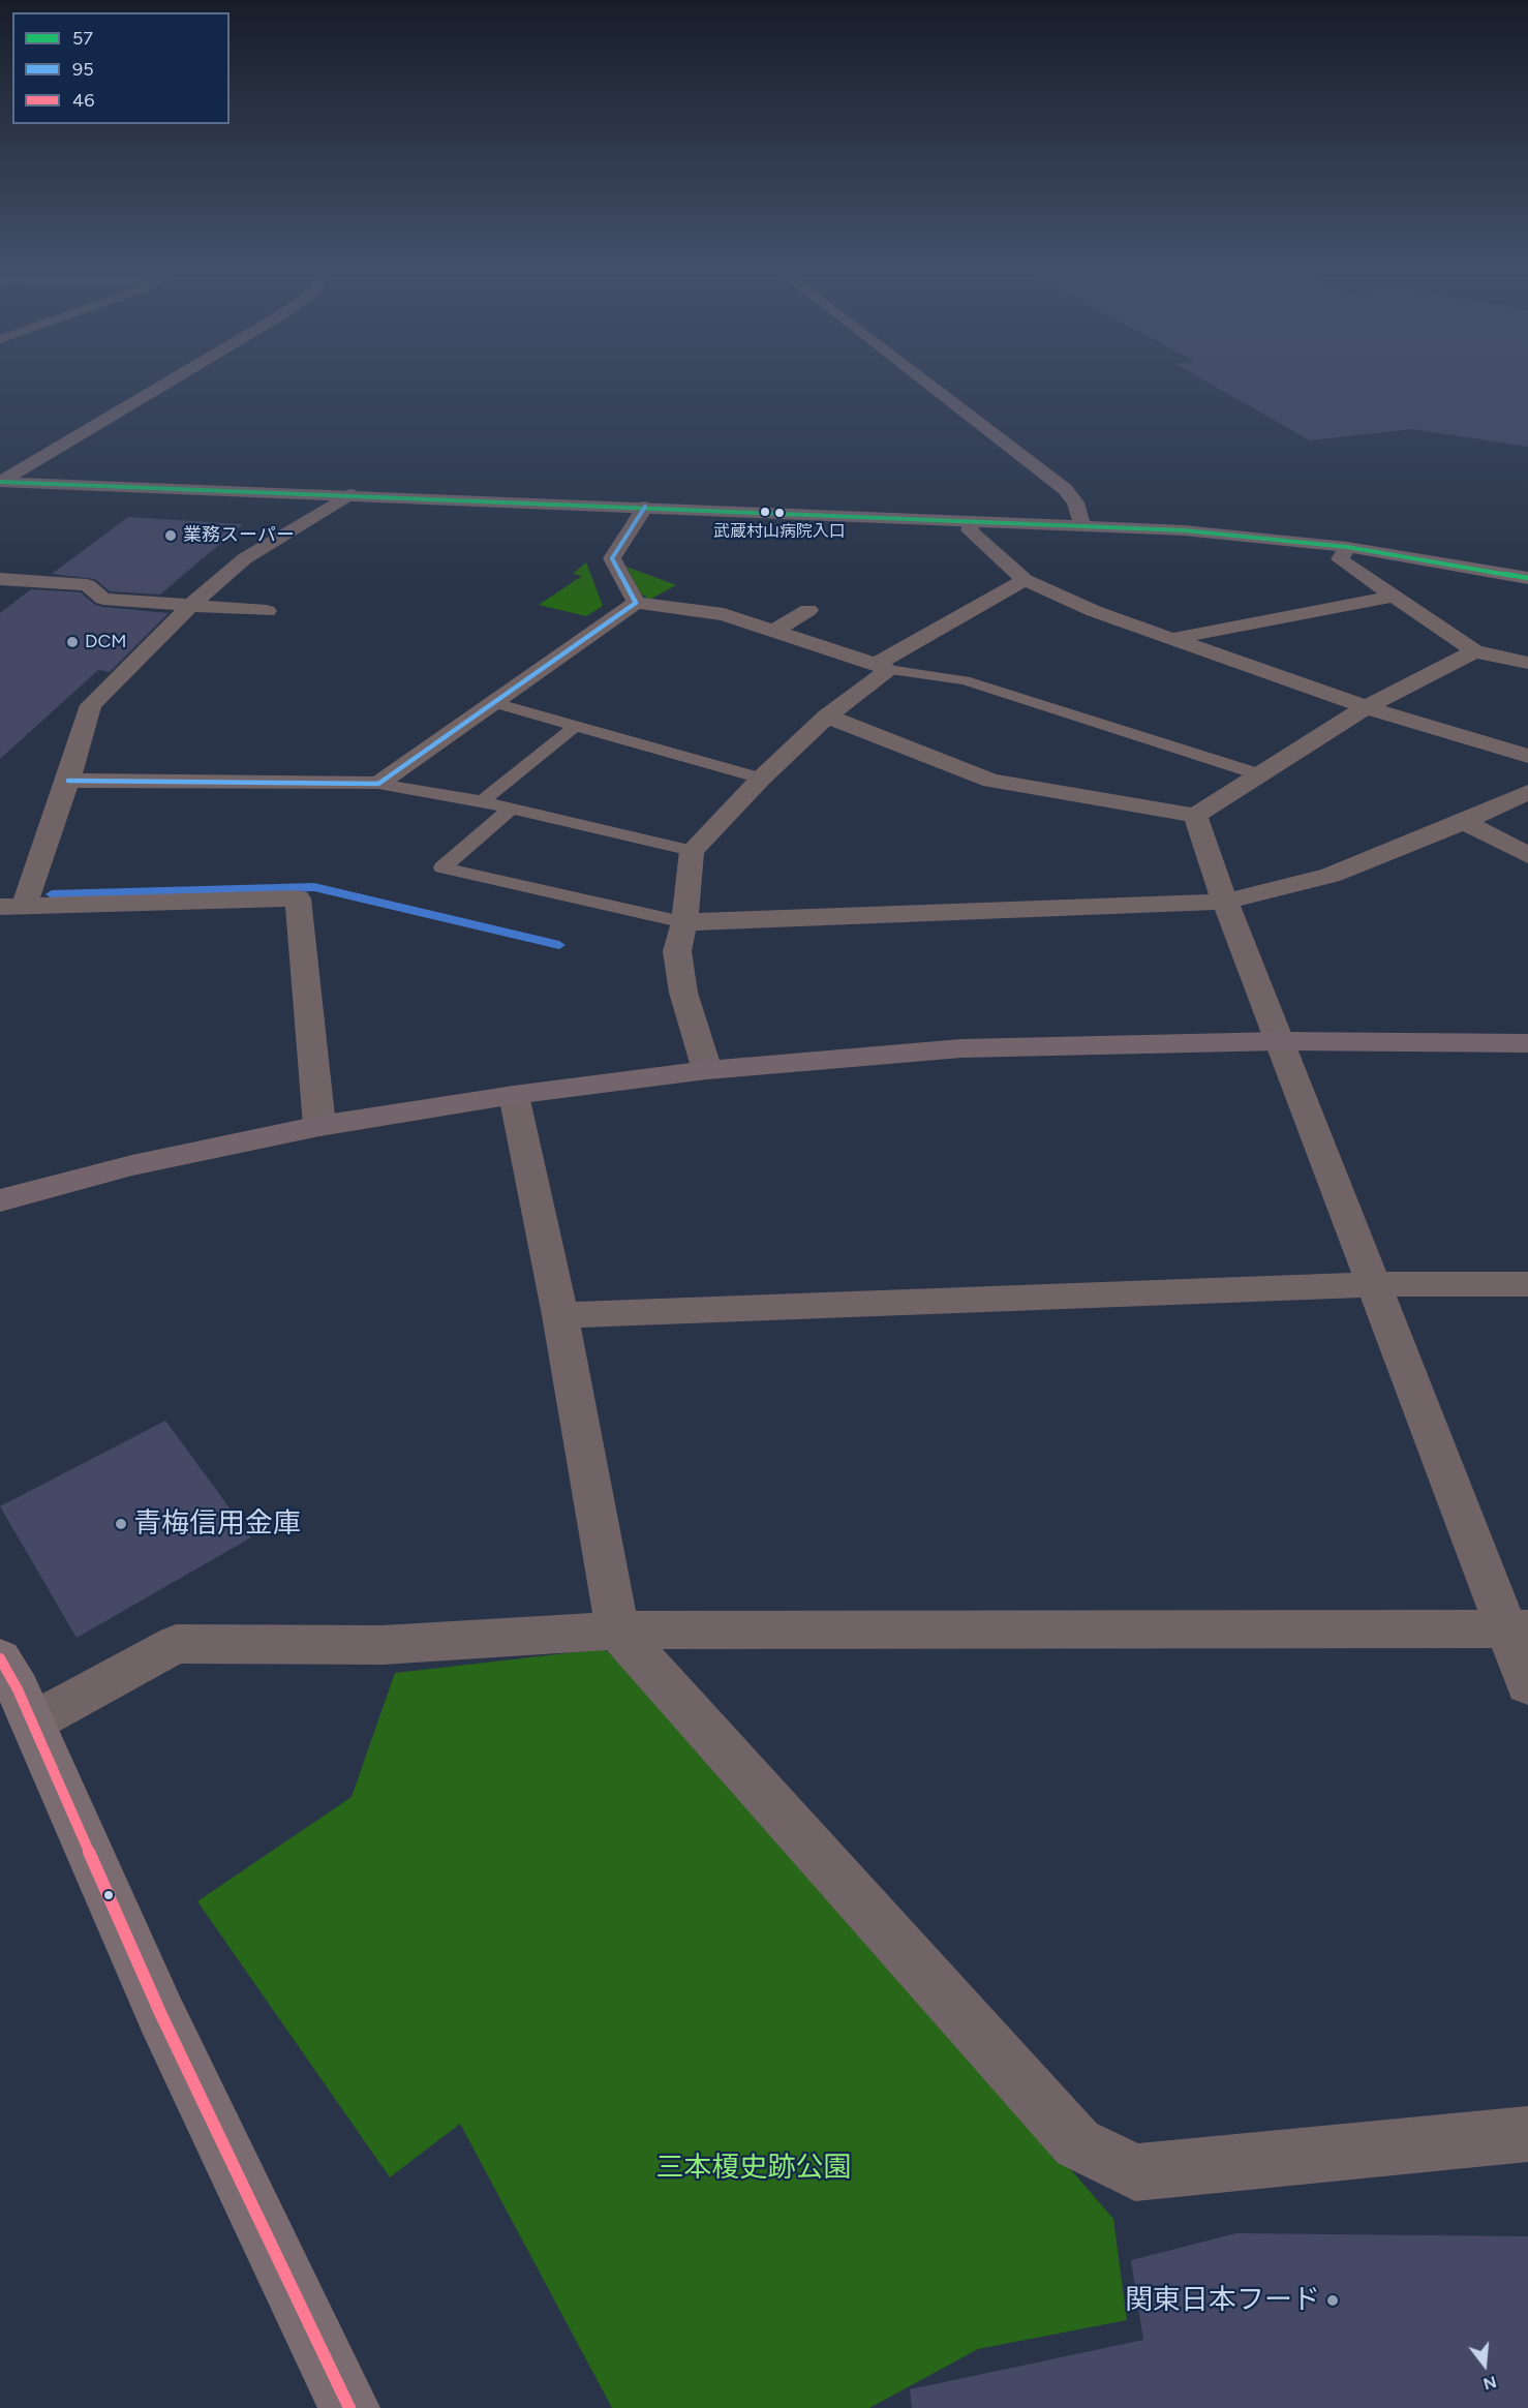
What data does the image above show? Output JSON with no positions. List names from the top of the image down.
{
  "parks": ["三本榎史跡公園"],
  "places": [
    "武蔵村山病院入口",
    "業務スーパー",
    "DCM",
    "青梅信用金庫",
    "関東日本フード"
  ],
  "lines": ["transit line 57", "transit line 95", "transit line 46"],
  "legend": ["57", "95", "46"],
  "north": "bottom"
}
